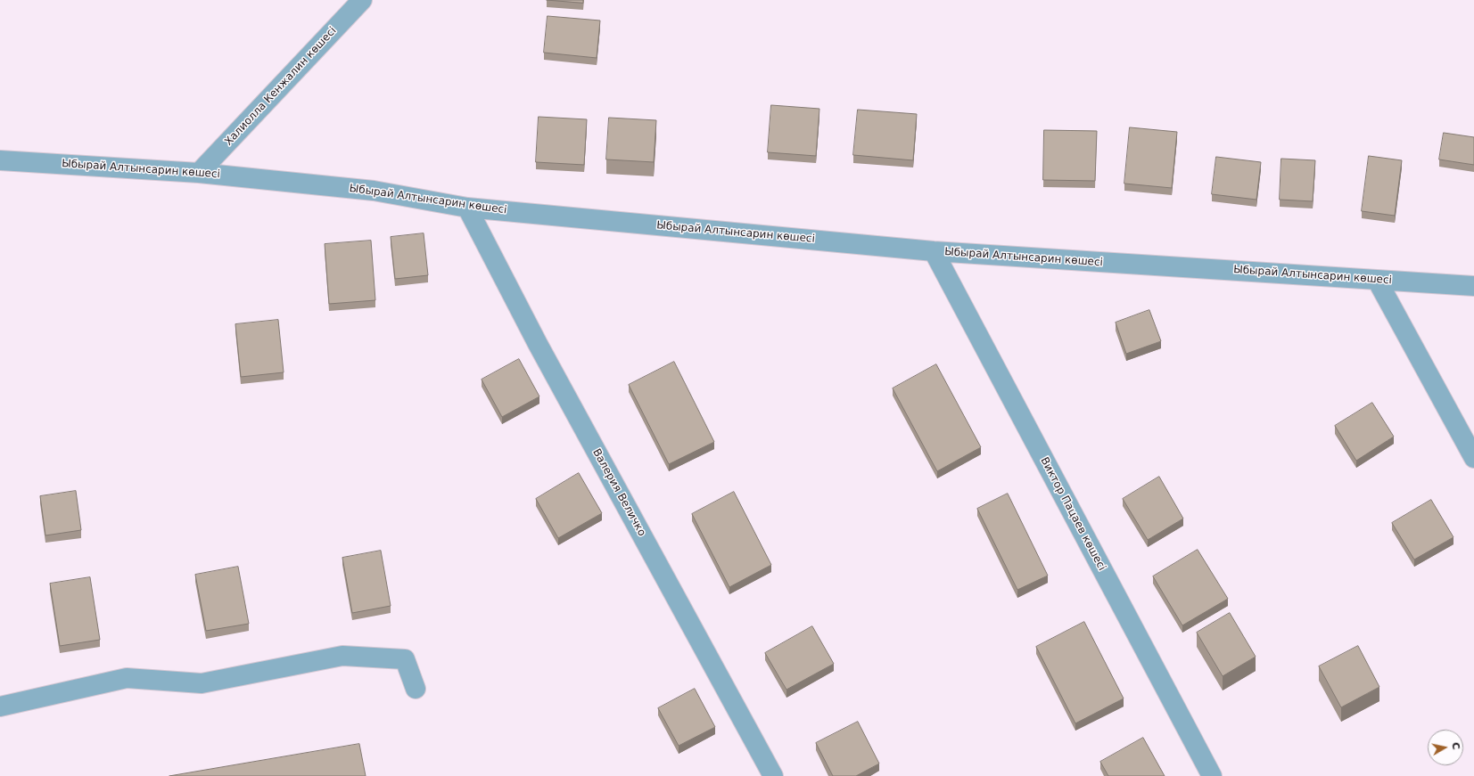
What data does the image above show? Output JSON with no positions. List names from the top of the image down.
{
  "streets": {
    "street": [
      "Халиолла Кенжалин көшесі",
      "Ыбырай Алтынсарин көшесі",
      "Валерия Величко",
      "Виктор Пацаев көшесі"
    ]
  },
  "crossings": [
    ["Халиолла Кенжалин көшесі", "Ыбырай Алтынсарин көшесі"],
    ["Ыбырай Алтынсарин көшесі", "Валерия Величко"],
    ["Ыбырай Алтынсарин көшесі", "Виктор Пацаев көшесі"]
  ],
  "north": "right"
}
